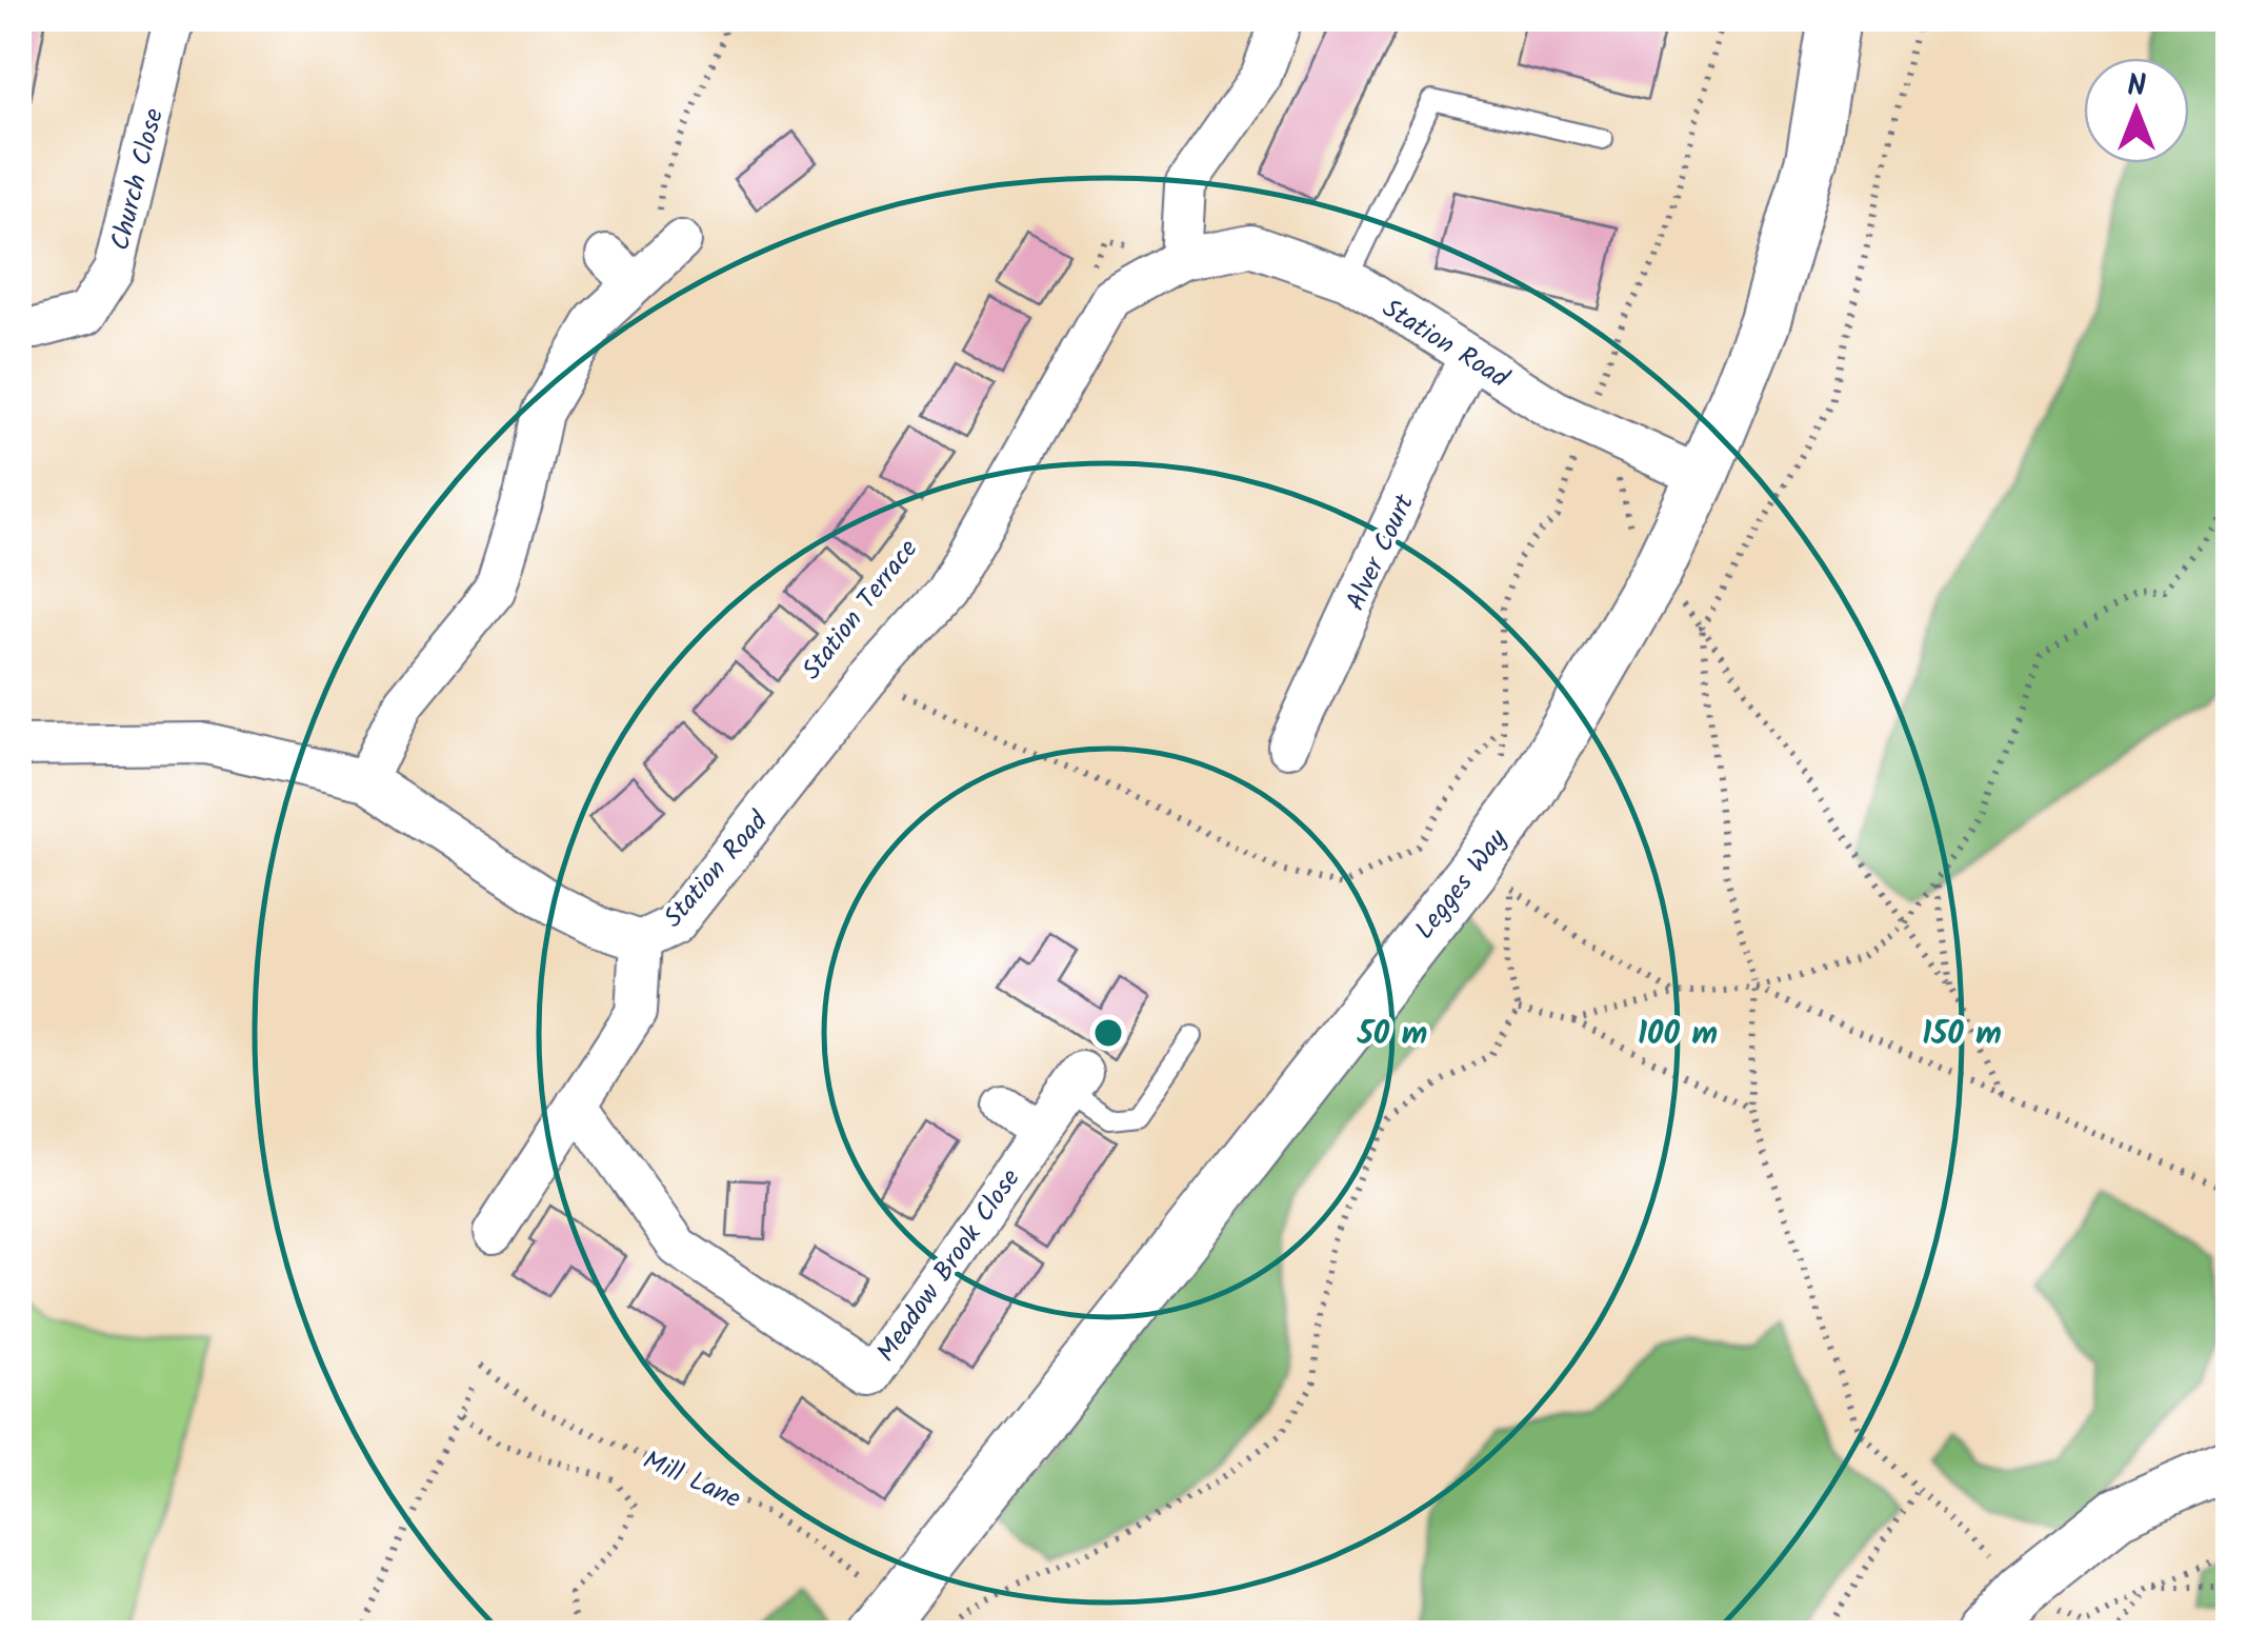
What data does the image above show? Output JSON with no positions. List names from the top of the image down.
{
  "streets": {
    "street": [
      "Church Close",
      "Station Road",
      "Alver Court",
      "Legges Way",
      "Meadow Brook Close"
    ],
    "path": ["Mill Lane"]
  },
  "crossings": [
    ["Station Road", "Alver Court"],
    ["Station Road", "Legges Way"],
    ["Legges Way", "Mill Lane"]
  ],
  "north": "top",
  "rings": ["50 m", "100 m", "150 m"]
}
